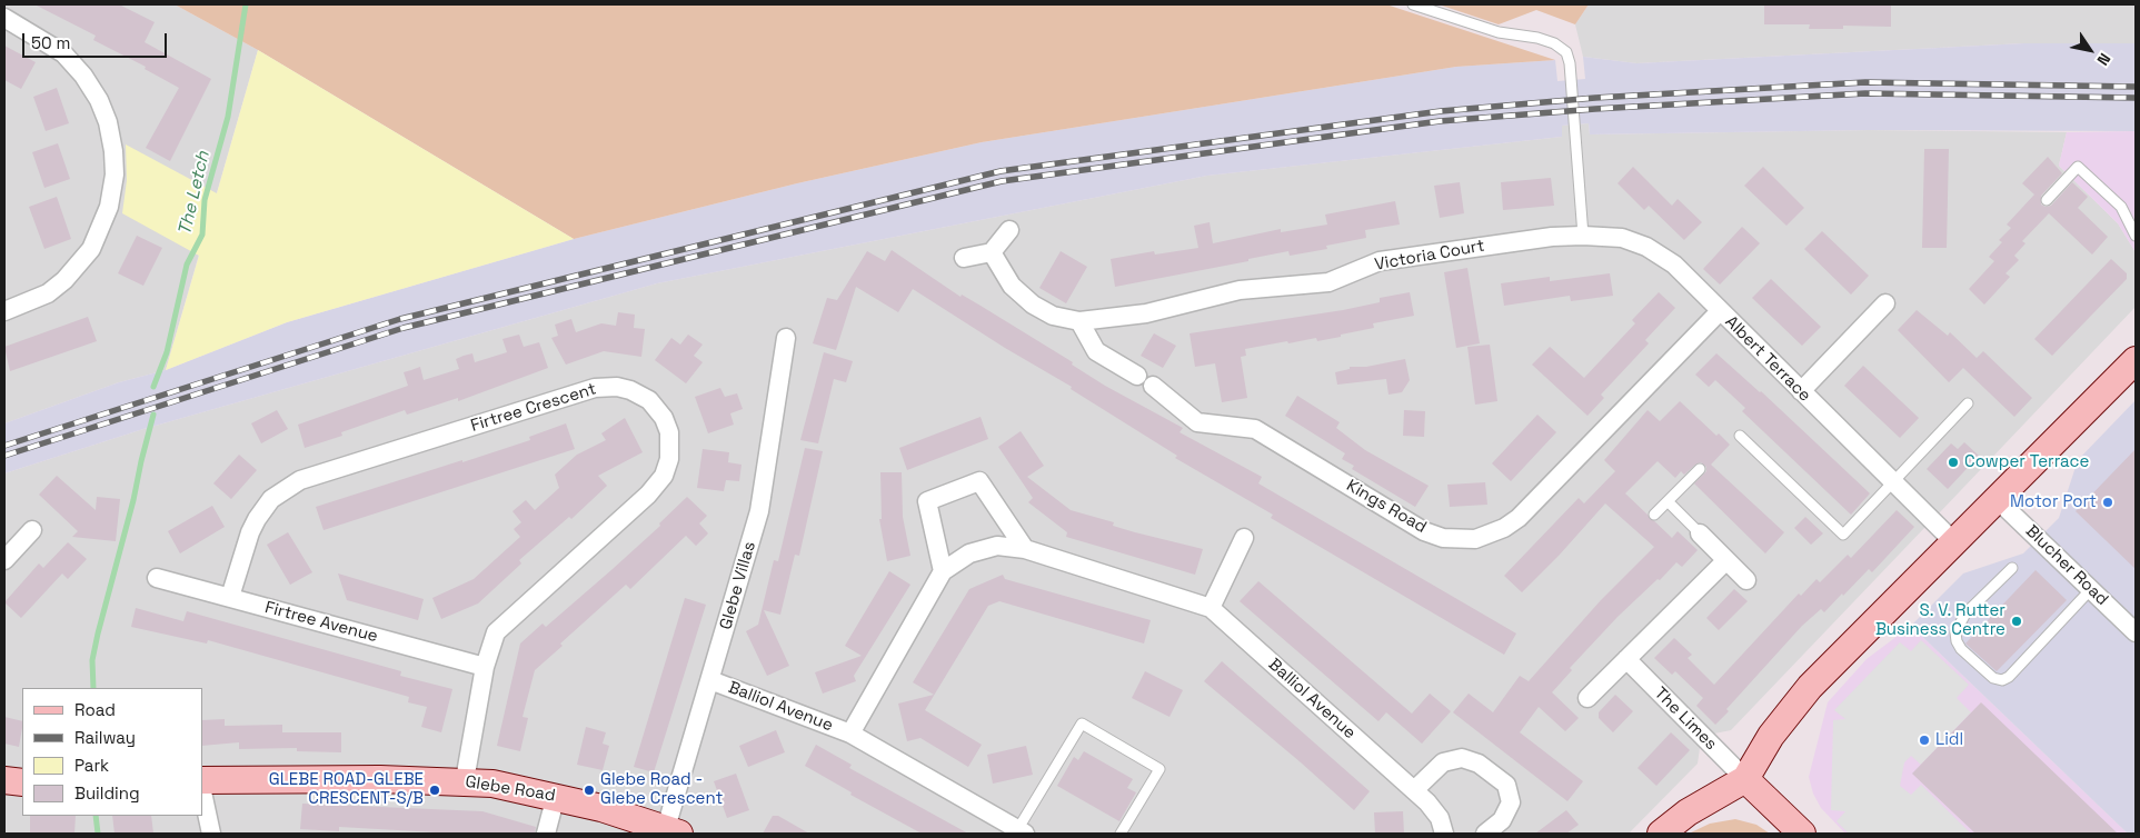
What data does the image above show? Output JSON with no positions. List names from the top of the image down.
{
  "streets": {
    "main road": ["Glebe Road"],
    "street": [
      "Victoria Court",
      "Albert Terrace",
      "Firtree Crescent",
      "Kings Road",
      "Blucher Road",
      "Glebe Villas",
      "Firtree Avenue",
      "Balliol Avenue",
      "The Limes"
    ]
  },
  "crossings": [
    ["Victoria Court", "Albert Terrace"],
    ["Victoria Court", "Kings Road"],
    ["Albert Terrace", "Kings Road"],
    ["Firtree Crescent", "Firtree Avenue"],
    ["Firtree Crescent", "Glebe Road"],
    ["Glebe Villas", "Balliol Avenue"],
    ["Glebe Villas", "Glebe Road"]
  ],
  "water": ["The Letch"],
  "places": [
    "Cowper Terrace",
    "Motor Port",
    "S. V. Rutter Business Centre",
    "Lidl",
    "GLEBE ROAD-GLEBE CRESCENT-S/B",
    "Glebe Road - Glebe Crescent"
  ],
  "legend": [
    "Road",
    "Railway",
    "Park",
    "Building"
  ],
  "scale_bar": "50 m",
  "north": "bottom right"
}
